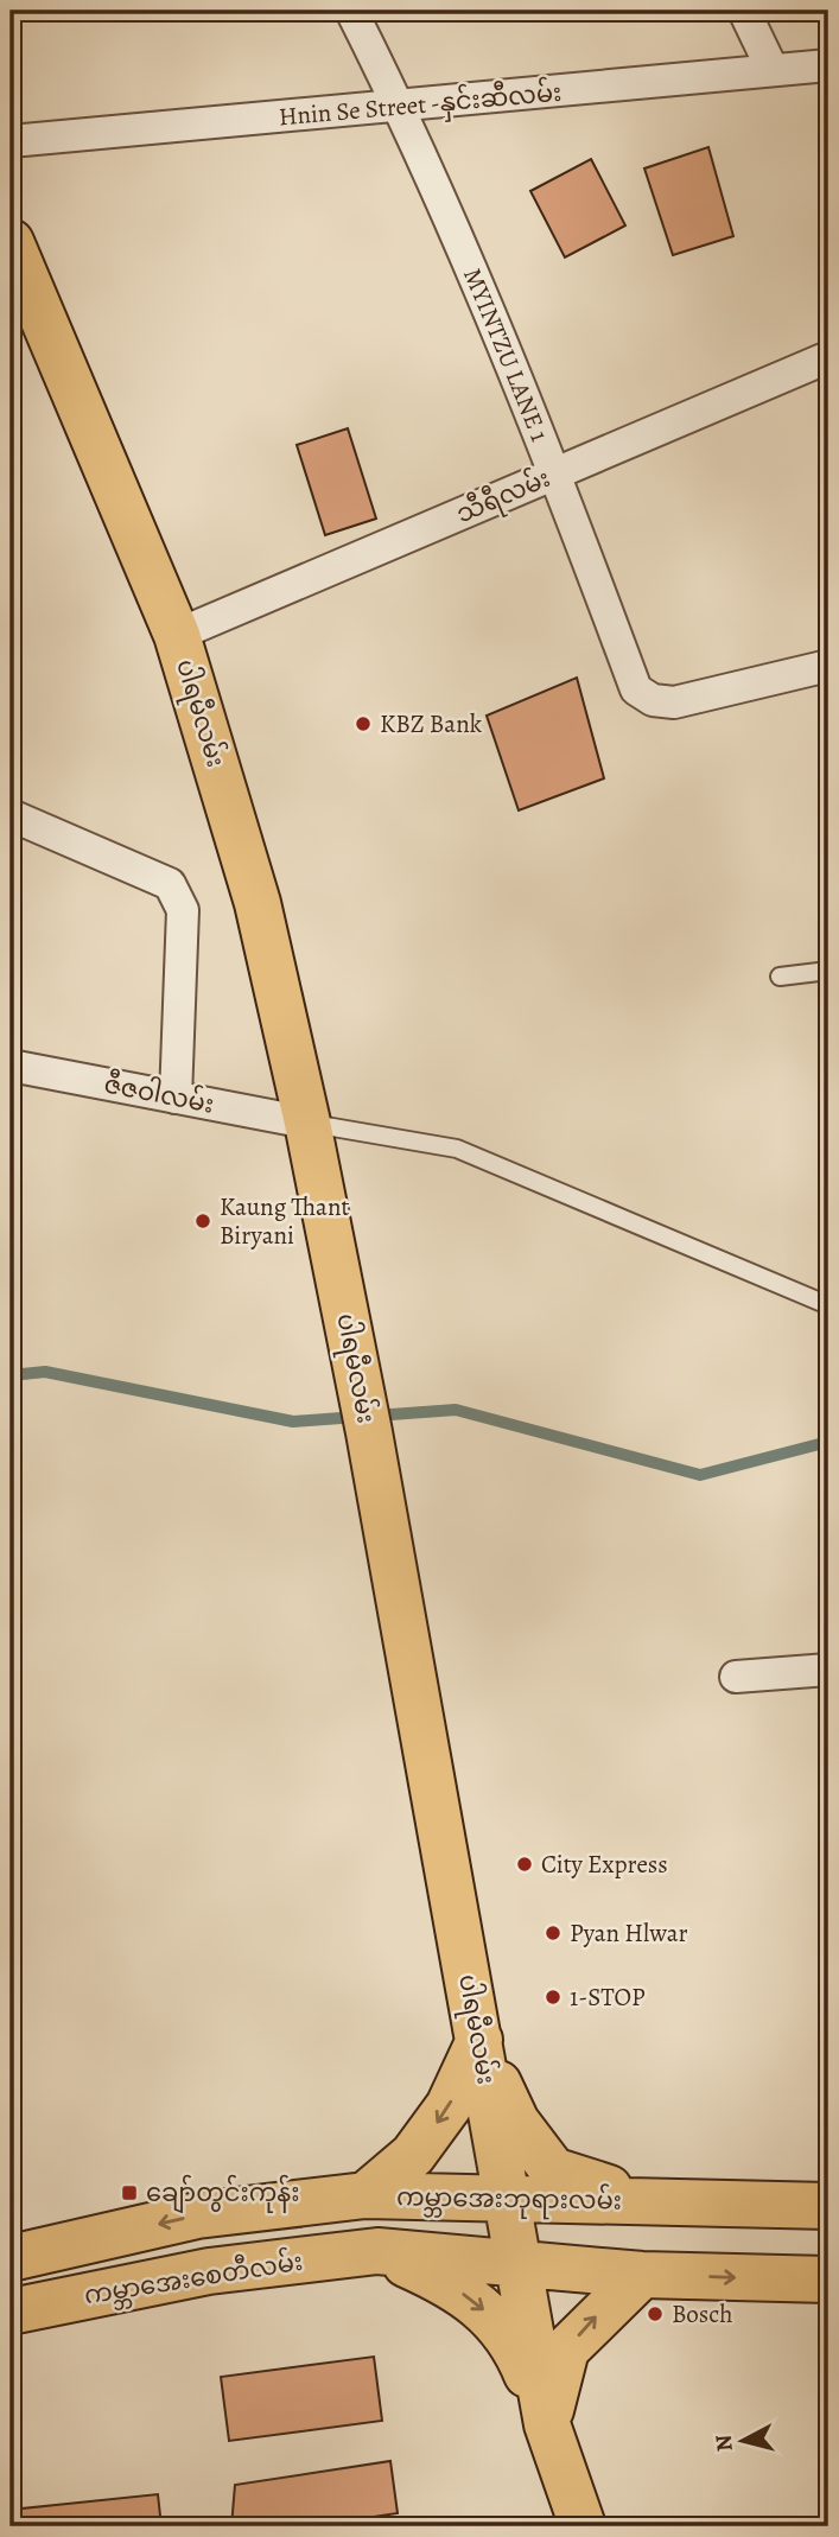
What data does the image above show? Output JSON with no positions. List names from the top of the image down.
{
  "streets": {
    "main road": ["ပါရမီလမ်း", "ကမ္ဘာအေးဘုရားလမ်း", "ကမ္ဘာအေးစေတီလမ်း"],
    "street": [
      "Hnin Se Street -နှင်းဆီလမ်း",
      "MYINTZU LANE 1",
      "သီရီလမ်း",
      "ဇီဇဝါလမ်း"
    ]
  },
  "crossings": [
    ["Hnin Se Street -နှင်းဆီလမ်း", "MYINTZU LANE 1"],
    ["MYINTZU LANE 1", "သီရီလမ်း"],
    ["သီရီလမ်း", "ပါရမီလမ်း"],
    ["ပါရမီလမ်း", "ဇီဇဝါလမ်း"],
    ["ပါရမီလမ်း", "ကမ္ဘာအေးဘုရားလမ်း"]
  ],
  "places": {
    "other": [
      "KBZ Bank",
      "Kaung Thant Biryani",
      "City Express",
      "Pyan Hlwar",
      "1-STOP",
      "Bosch"
    ],
    "transit": ["ချော်တွင်းကုန်း"]
  },
  "north": "left"
}
